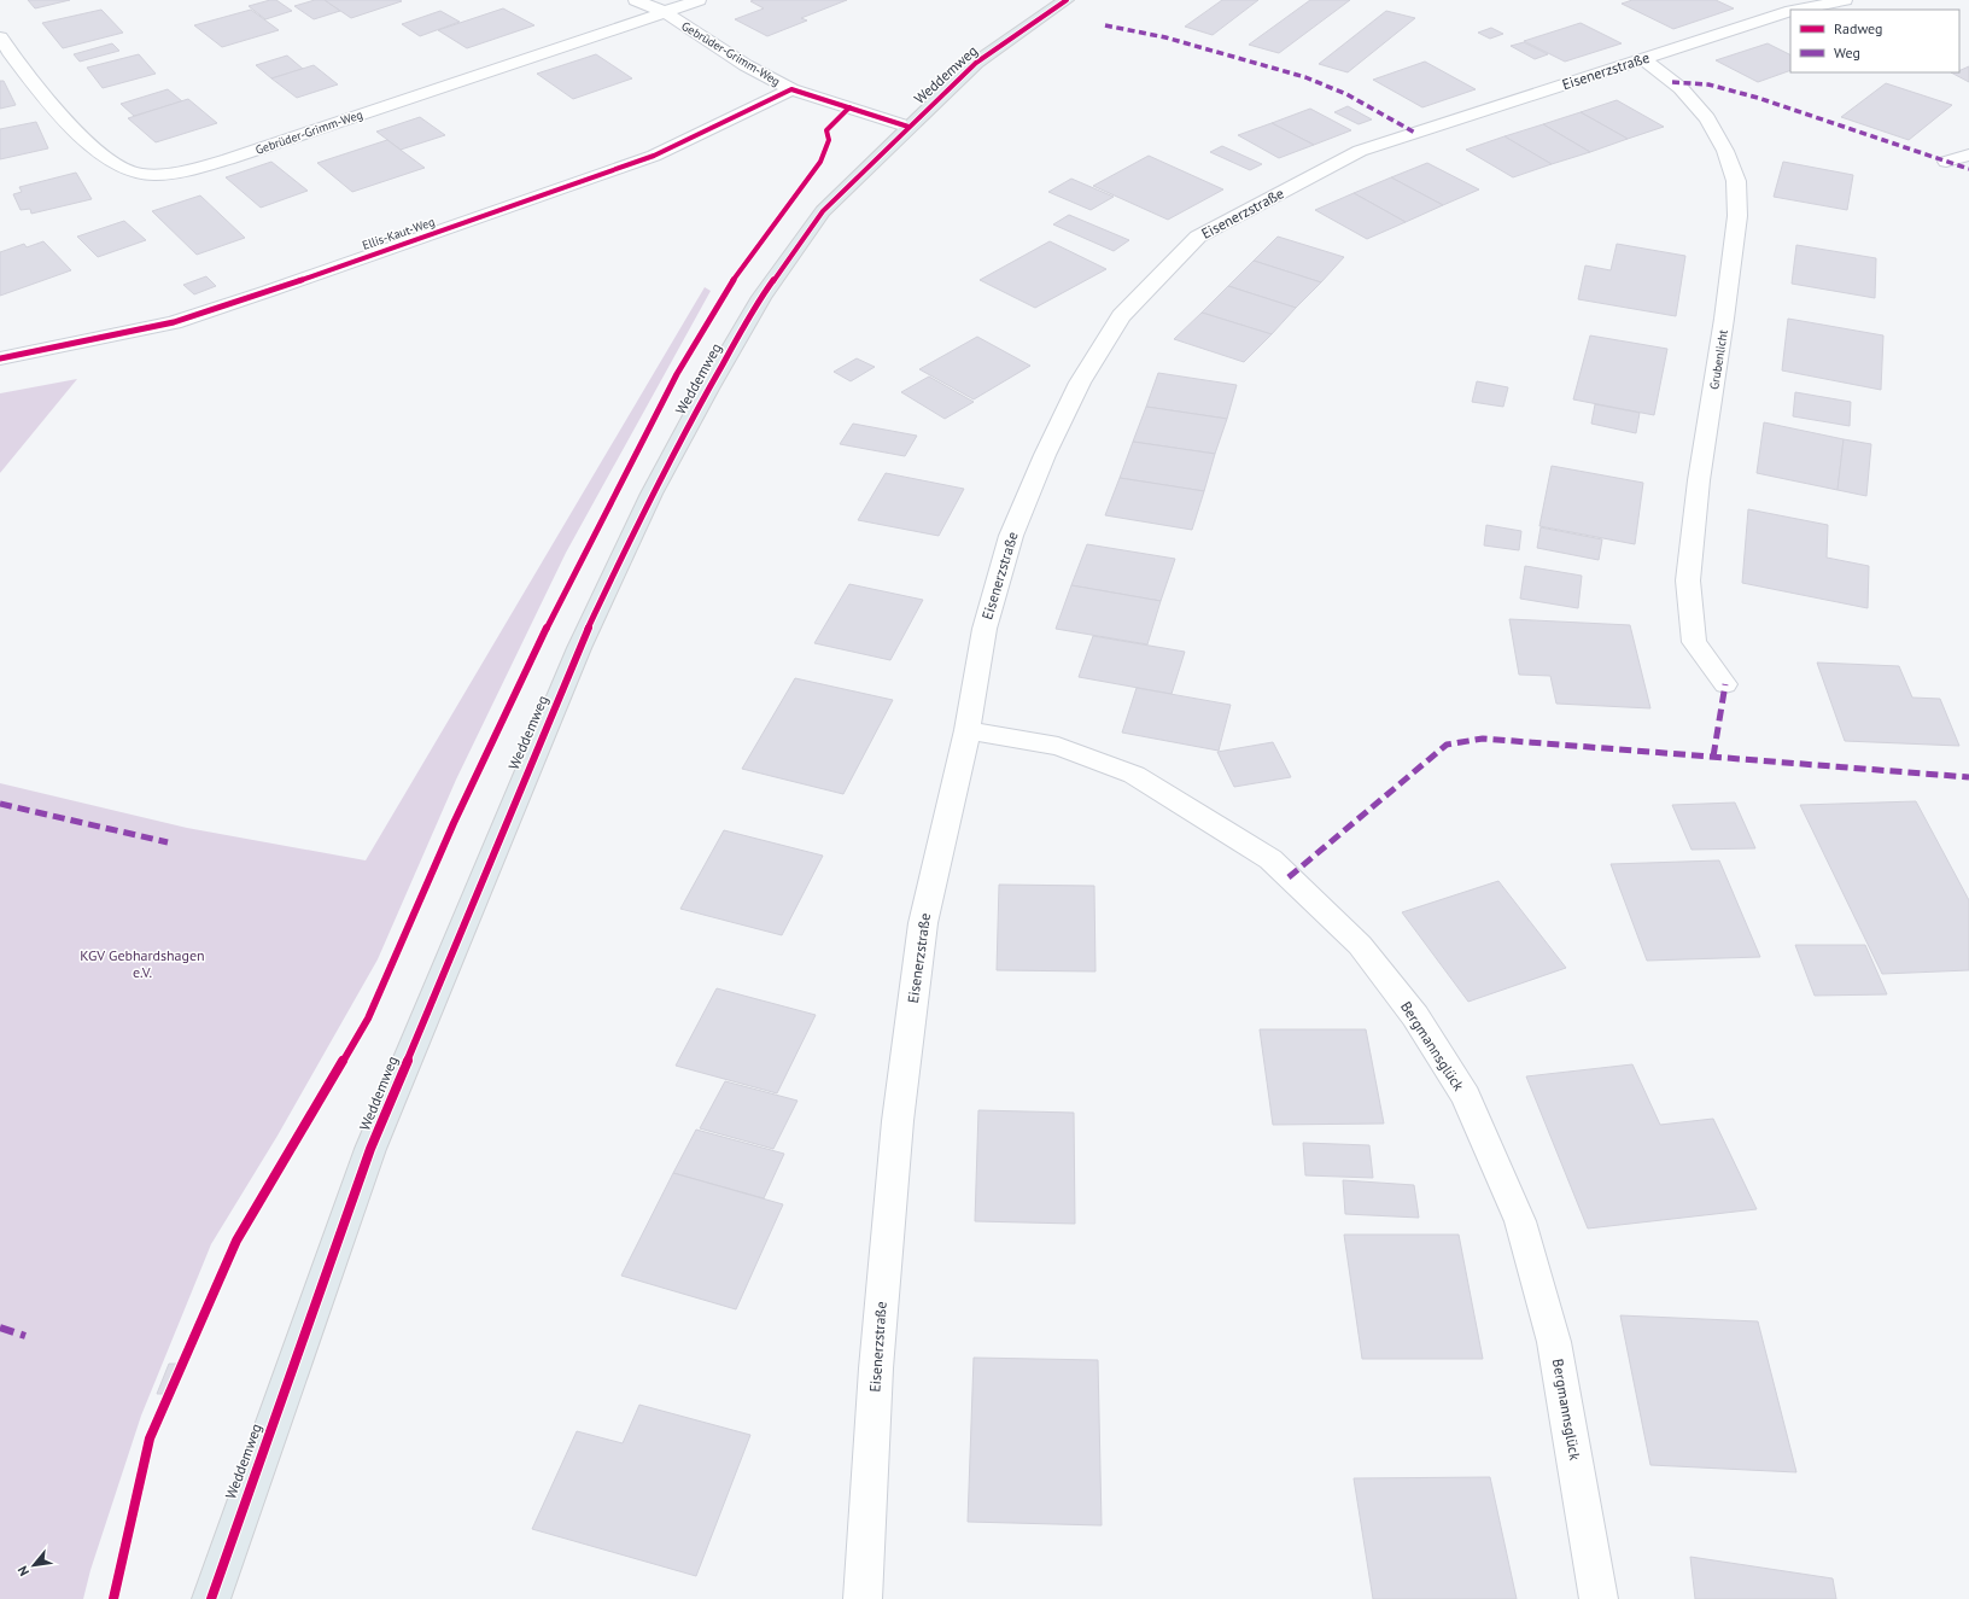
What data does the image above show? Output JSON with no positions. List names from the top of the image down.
{
  "streets": {
    "main road": ["Weddemweg"],
    "street": [
      "Gebrüder-Grimm-Weg",
      "Eisenerzstraße",
      "Ellis-Kaut-Weg",
      "Grubenlicht",
      "Bergmannsglück"
    ]
  },
  "crossings": [
    ["Gebrüder-Grimm-Weg", "Weddemweg"],
    ["Gebrüder-Grimm-Weg", "Ellis-Kaut-Weg"],
    ["Eisenerzstraße", "Grubenlicht"],
    ["Eisenerzstraße", "Bergmannsglück"]
  ],
  "parks": ["KGV Gebhardshagen e.V."],
  "legend": ["Radweg", "Weg"],
  "north": "bottom left"
}
